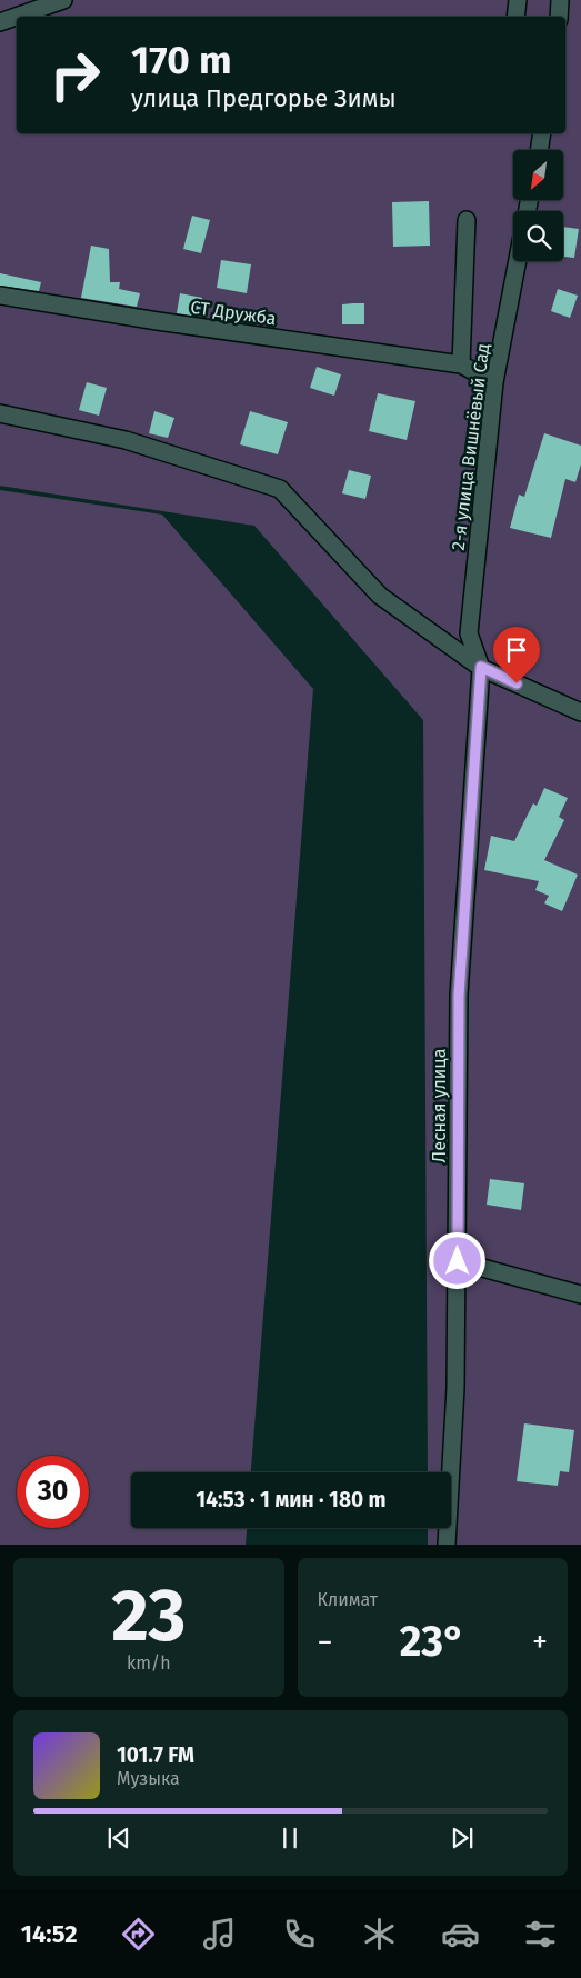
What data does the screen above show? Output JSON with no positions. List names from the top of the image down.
{
  "streets": {
    "street": ["СТ Дружба", "2-я улица Вишнёвый Сад", "Лесная улица"]
  },
  "crossings": [
    ["СТ Дружба", "2-я улица Вишнёвый Сад"],
    ["2-я улица Вишнёвый Сад", "Лесная улица"]
  ],
  "north": "bottom left",
  "page": {
    "turn": ["170 m", "улица Предгорье Зимы"],
    "limit": "30",
    "trip": "14:53 · 1 мин · 180 m",
    "tile": [
      ["23", "km/h"],
      "Климат"
    ],
    "heat": ["−", "23°", "+"],
    "song": ["101.7 FM", "Музыка"],
    "tabs": "14:52"
  }
}
